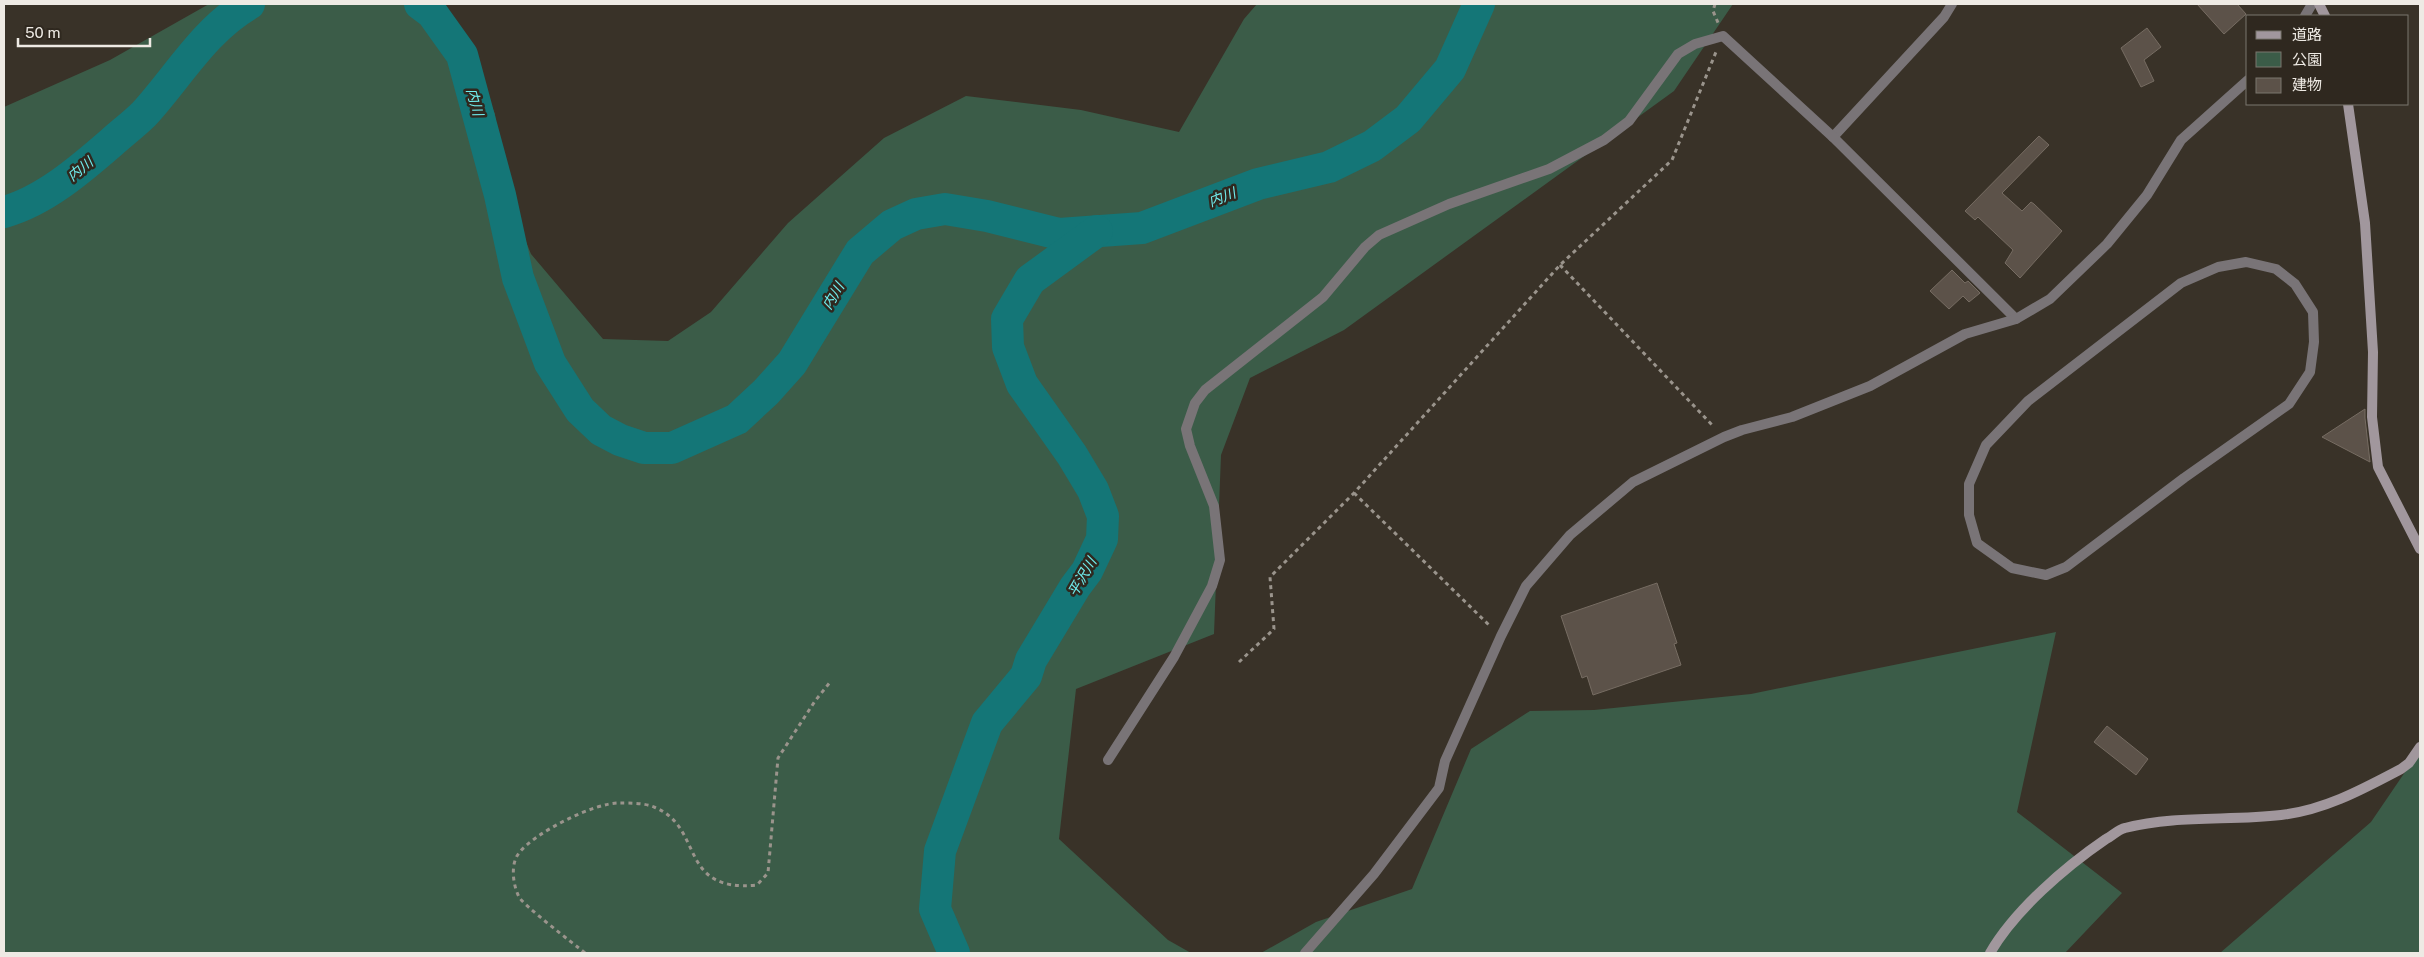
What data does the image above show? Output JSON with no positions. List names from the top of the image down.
{
  "water": ["内川", "平沢川"],
  "legend": ["道路", "公園", "建物"],
  "scale_bar": "50 m"
}
